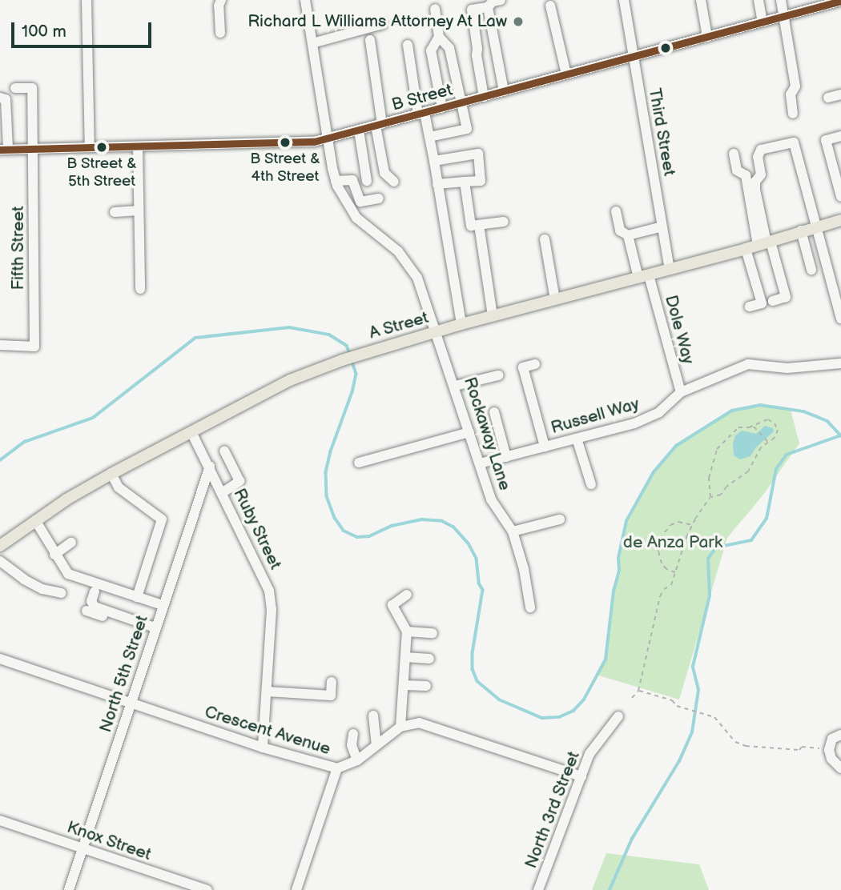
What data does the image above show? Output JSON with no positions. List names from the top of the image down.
{
  "streets": {
    "main road": ["A Street"],
    "street": [
      "B Street",
      "Third Street",
      "Fifth Street",
      "Dole Way",
      "Russell Way",
      "Rockaway Lane",
      "Ruby Street",
      "North 5th Street",
      "Crescent Avenue",
      "North 3rd Street",
      "Knox Street"
    ]
  },
  "crossings": [
    ["B Street", "Third Street"],
    ["B Street", "Fifth Street"],
    ["B Street", "Rockaway Lane"],
    ["Third Street", "A Street"],
    ["A Street", "Dole Way"],
    ["A Street", "Rockaway Lane"],
    ["A Street", "Ruby Street"],
    ["Dole Way", "Russell Way"],
    ["Russell Way", "Rockaway Lane"],
    ["Ruby Street", "North 5th Street"],
    ["Ruby Street", "Crescent Avenue"],
    ["North 5th Street", "Crescent Avenue"],
    ["North 5th Street", "Knox Street"]
  ],
  "parks": ["de Anza Park"],
  "places": ["Richard L Williams Attorney At Law", "B Street & 4th Street", "B Street & 5th Street"],
  "scale_bar": "100 m"
}
